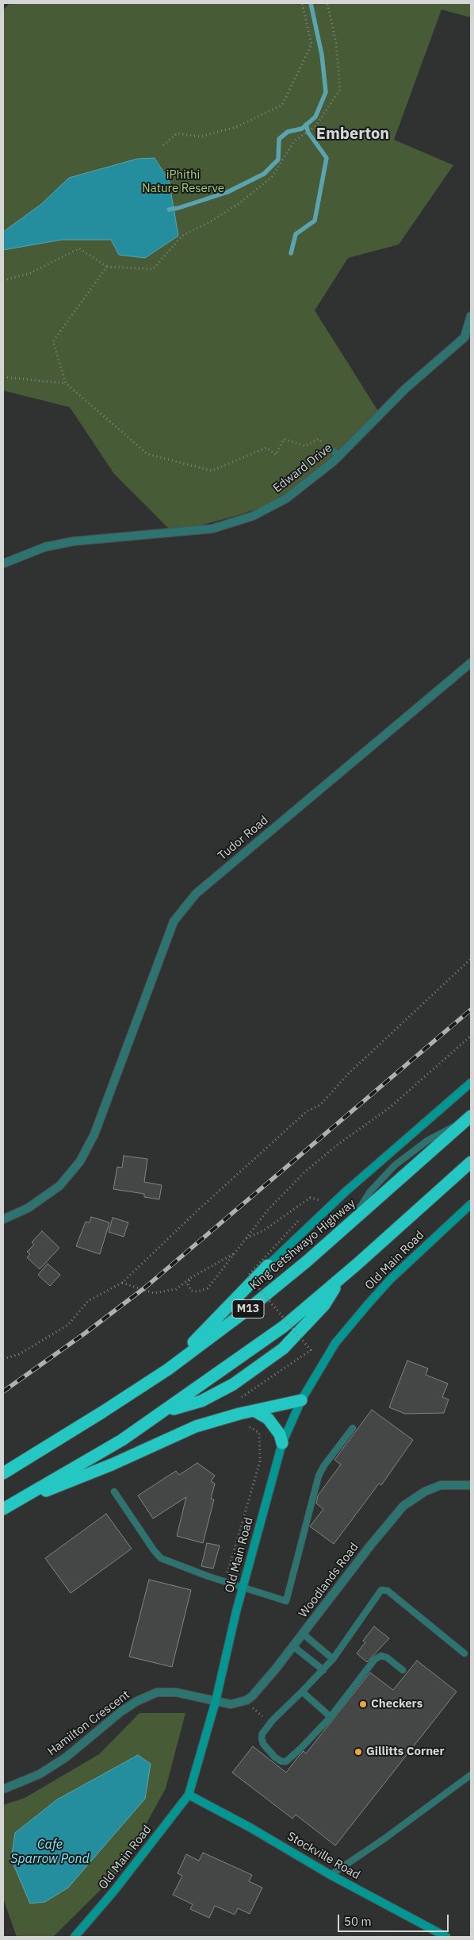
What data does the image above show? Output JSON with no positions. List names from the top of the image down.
{
  "streets": {
    "highway": ["King Cetshwayo Highway", "M13"],
    "street": [
      "Edward Drive",
      "Tudor Road",
      "Old Main Road",
      "Woodlands Road",
      "Hamilton Crescent",
      "Stockville Road"
    ]
  },
  "crossings": [
    ["Old Main Road", "Hamilton Crescent"],
    ["Old Main Road", "Stockville Road"]
  ],
  "districts": ["Emberton"],
  "water": ["Cafe Sparrow Pond"],
  "parks": ["iPhithi Nature Reserve"],
  "places": ["Checkers", "Gillitts Corner"],
  "scale_bar": "50 m"
}
